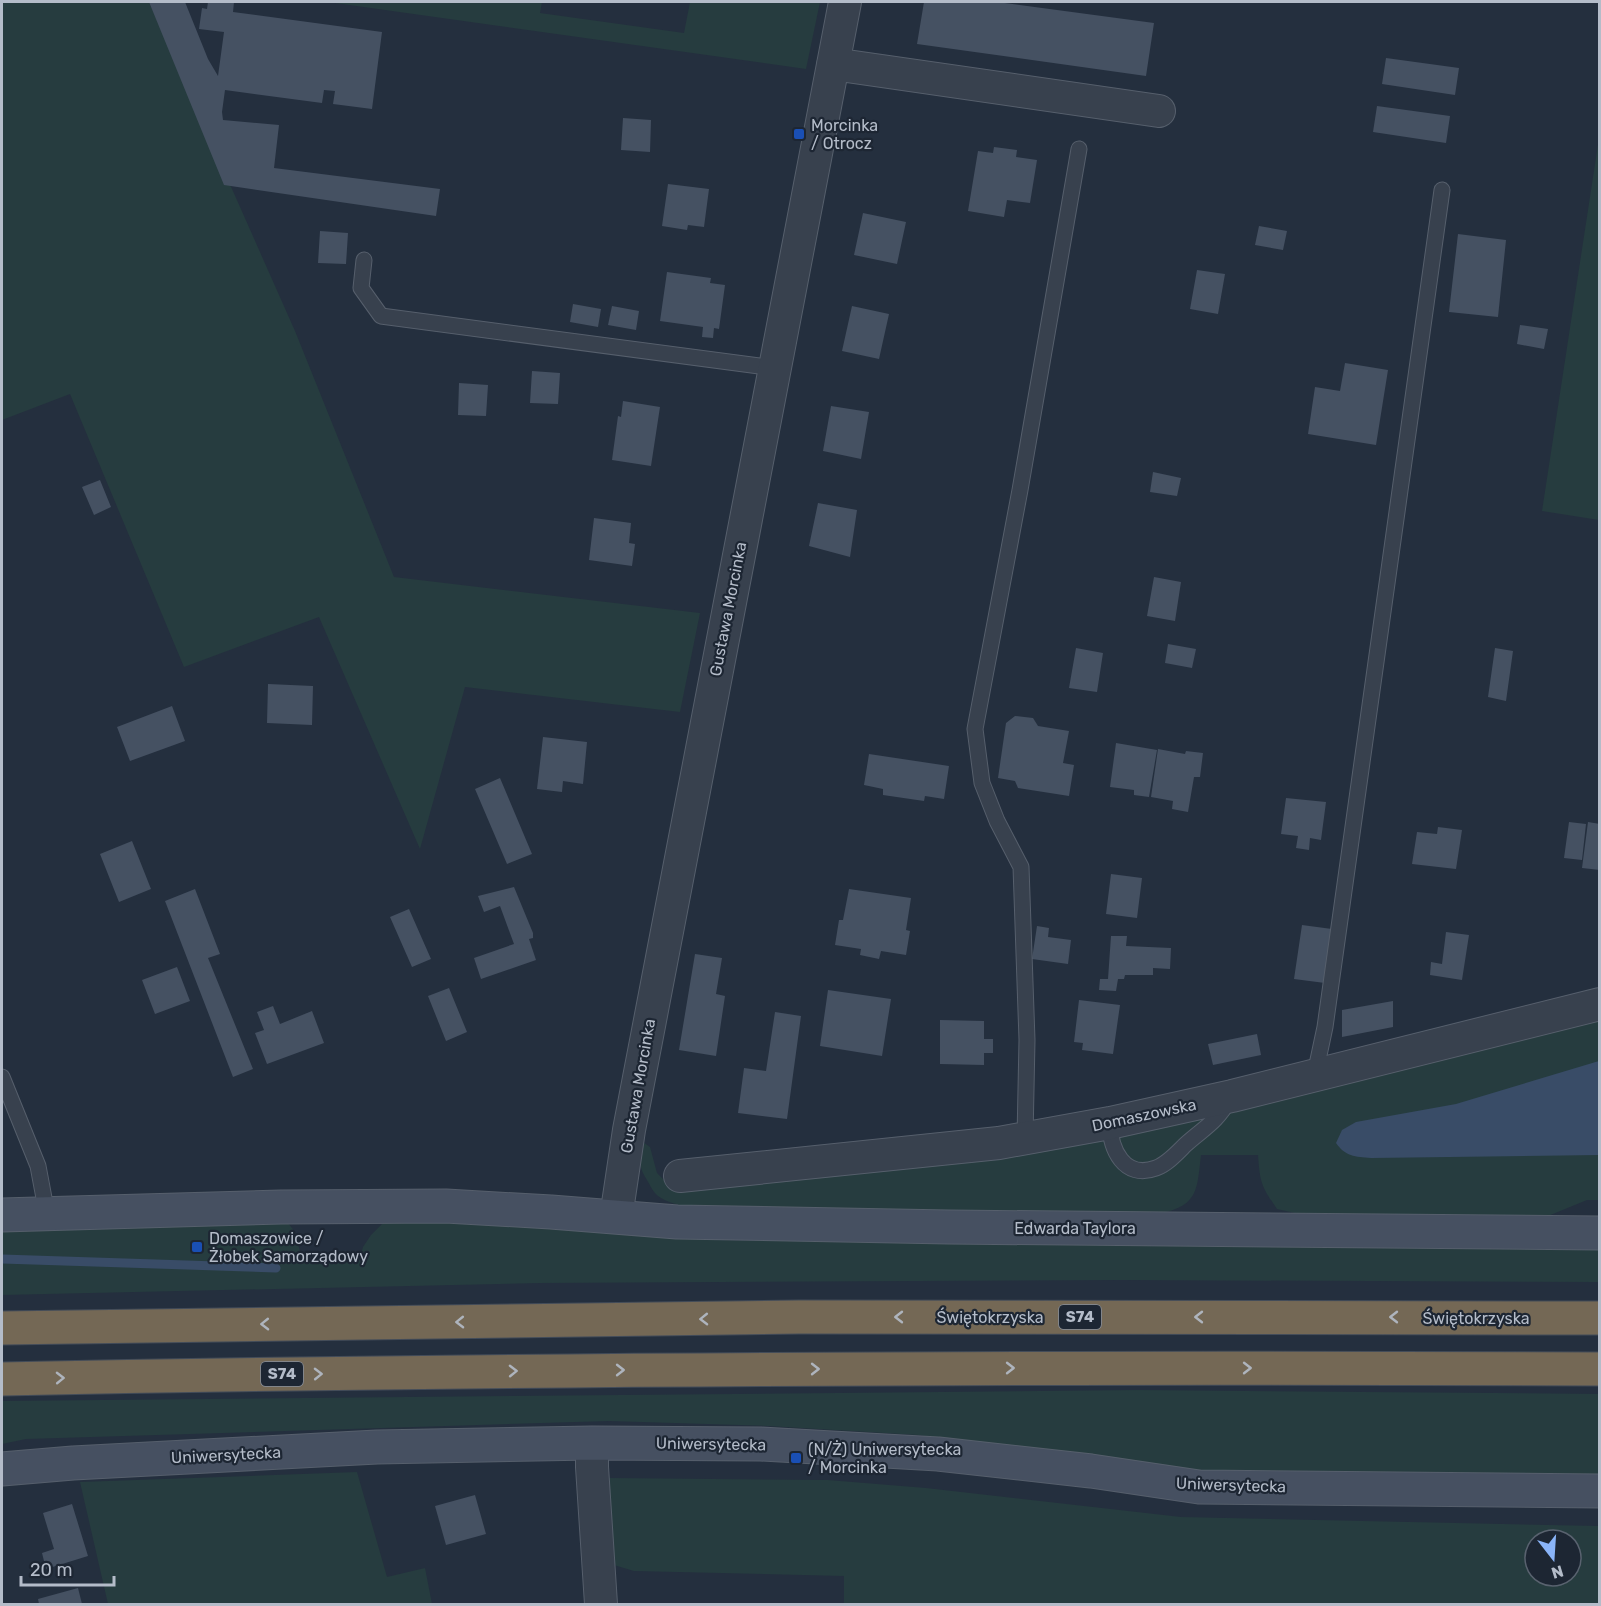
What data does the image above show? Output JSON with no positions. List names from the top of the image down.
{
  "streets": {
    "highway": ["Świętokrzyska", "S74"],
    "street": [
      "Gustawa Morcinka",
      "Domaszowska",
      "Edwarda Taylora",
      "Uniwersytecka"
    ]
  },
  "crossings": [
    ["Gustawa Morcinka", "Edwarda Taylora"]
  ],
  "places": {
    "transit": ["Morcinka / Otrocz", "Domaszowice / Żłobek Samorządowy", "(N/Ż) Uniwersytecka / Morcinka"]
  },
  "scale_bar": "20 m",
  "north": "bottom"
}
